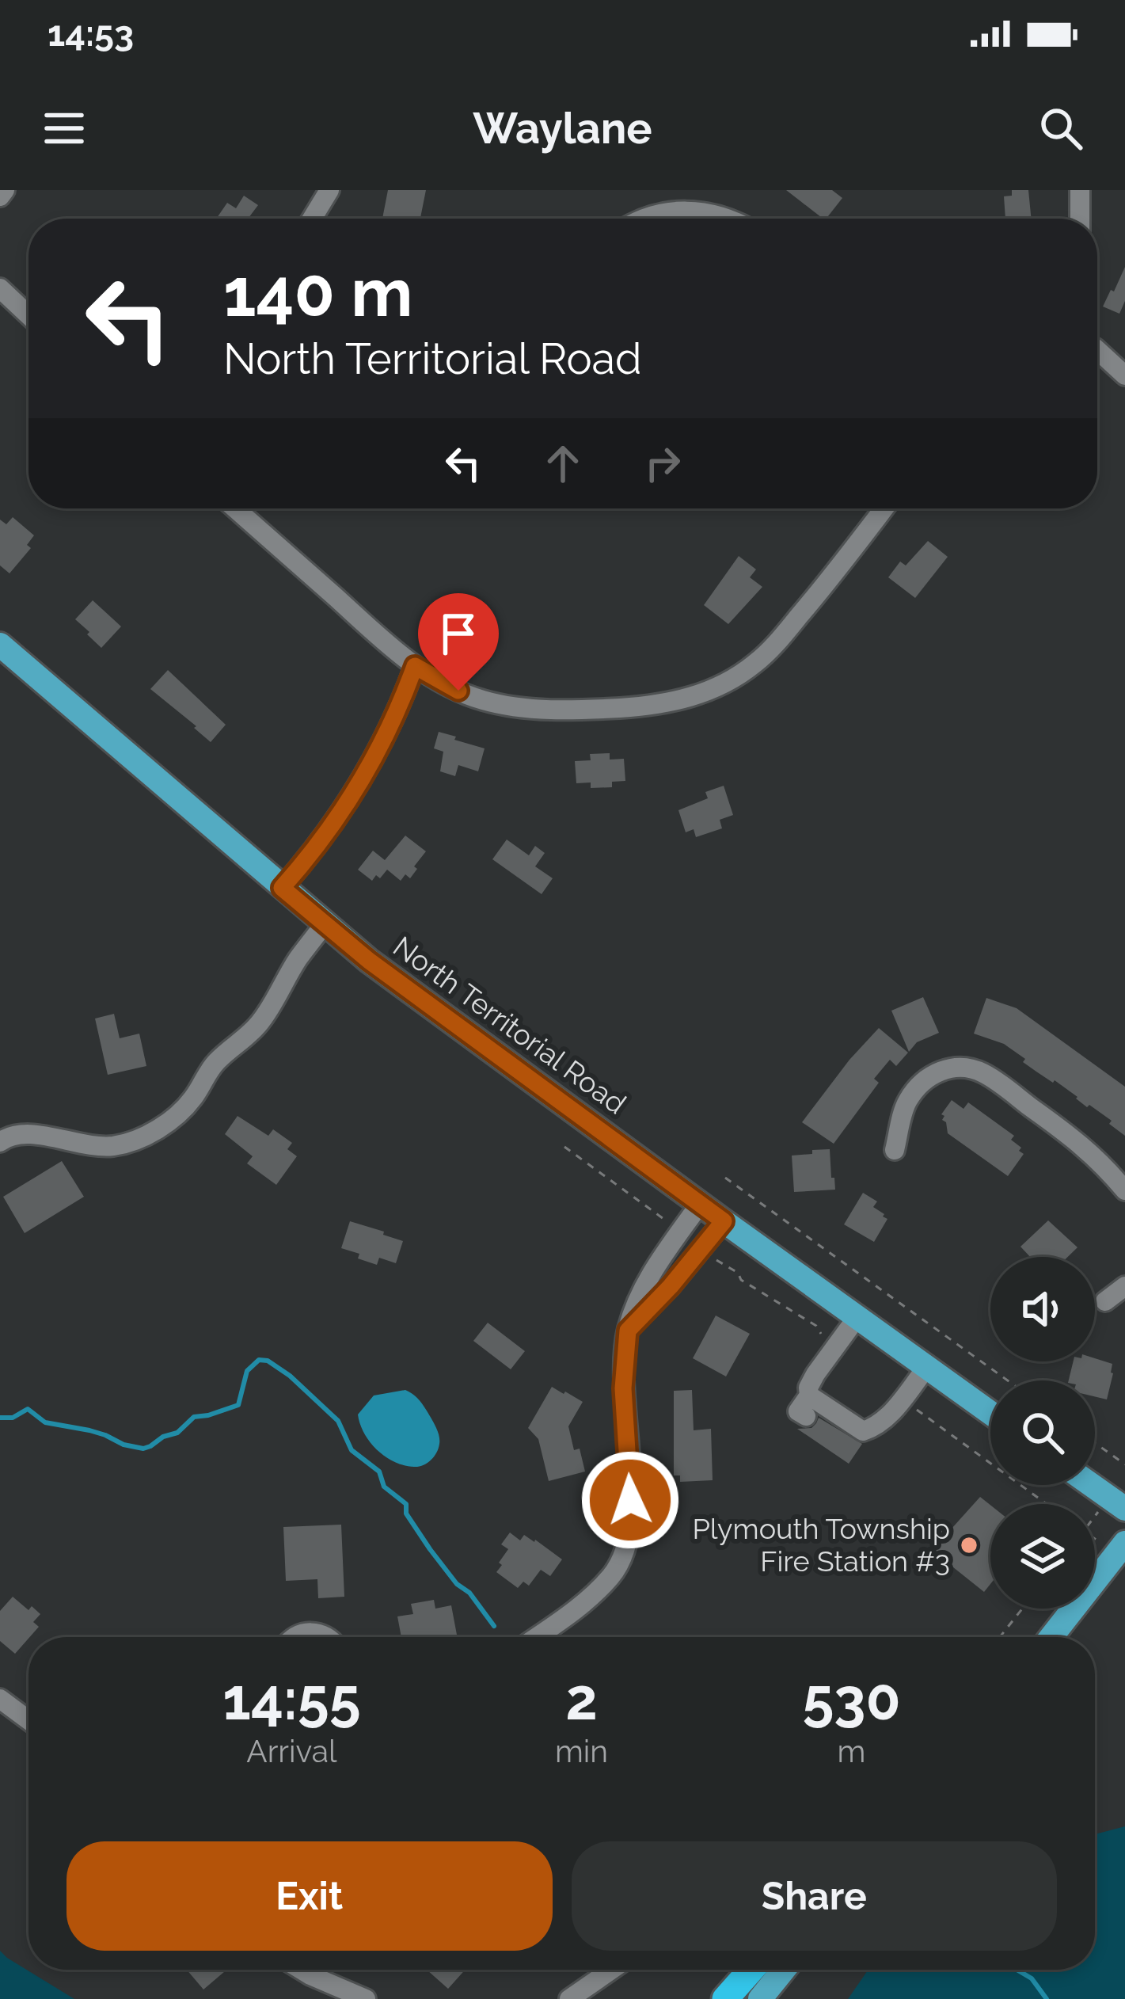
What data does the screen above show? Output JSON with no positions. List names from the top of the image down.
{
  "streets": {
    "main road": ["North Territorial Road"]
  },
  "places": ["Plymouth Township Fire Station #3"],
  "page": {
    "status": "14:53",
    "header": "Waylane",
    "turn": ["140 m", "North Territorial Road"],
    "eta": [
      "14:55",
      "Arrival",
      "2",
      "min",
      "530",
      "m"
    ],
    "buttons": ["Exit", "Share"]
  }
}
